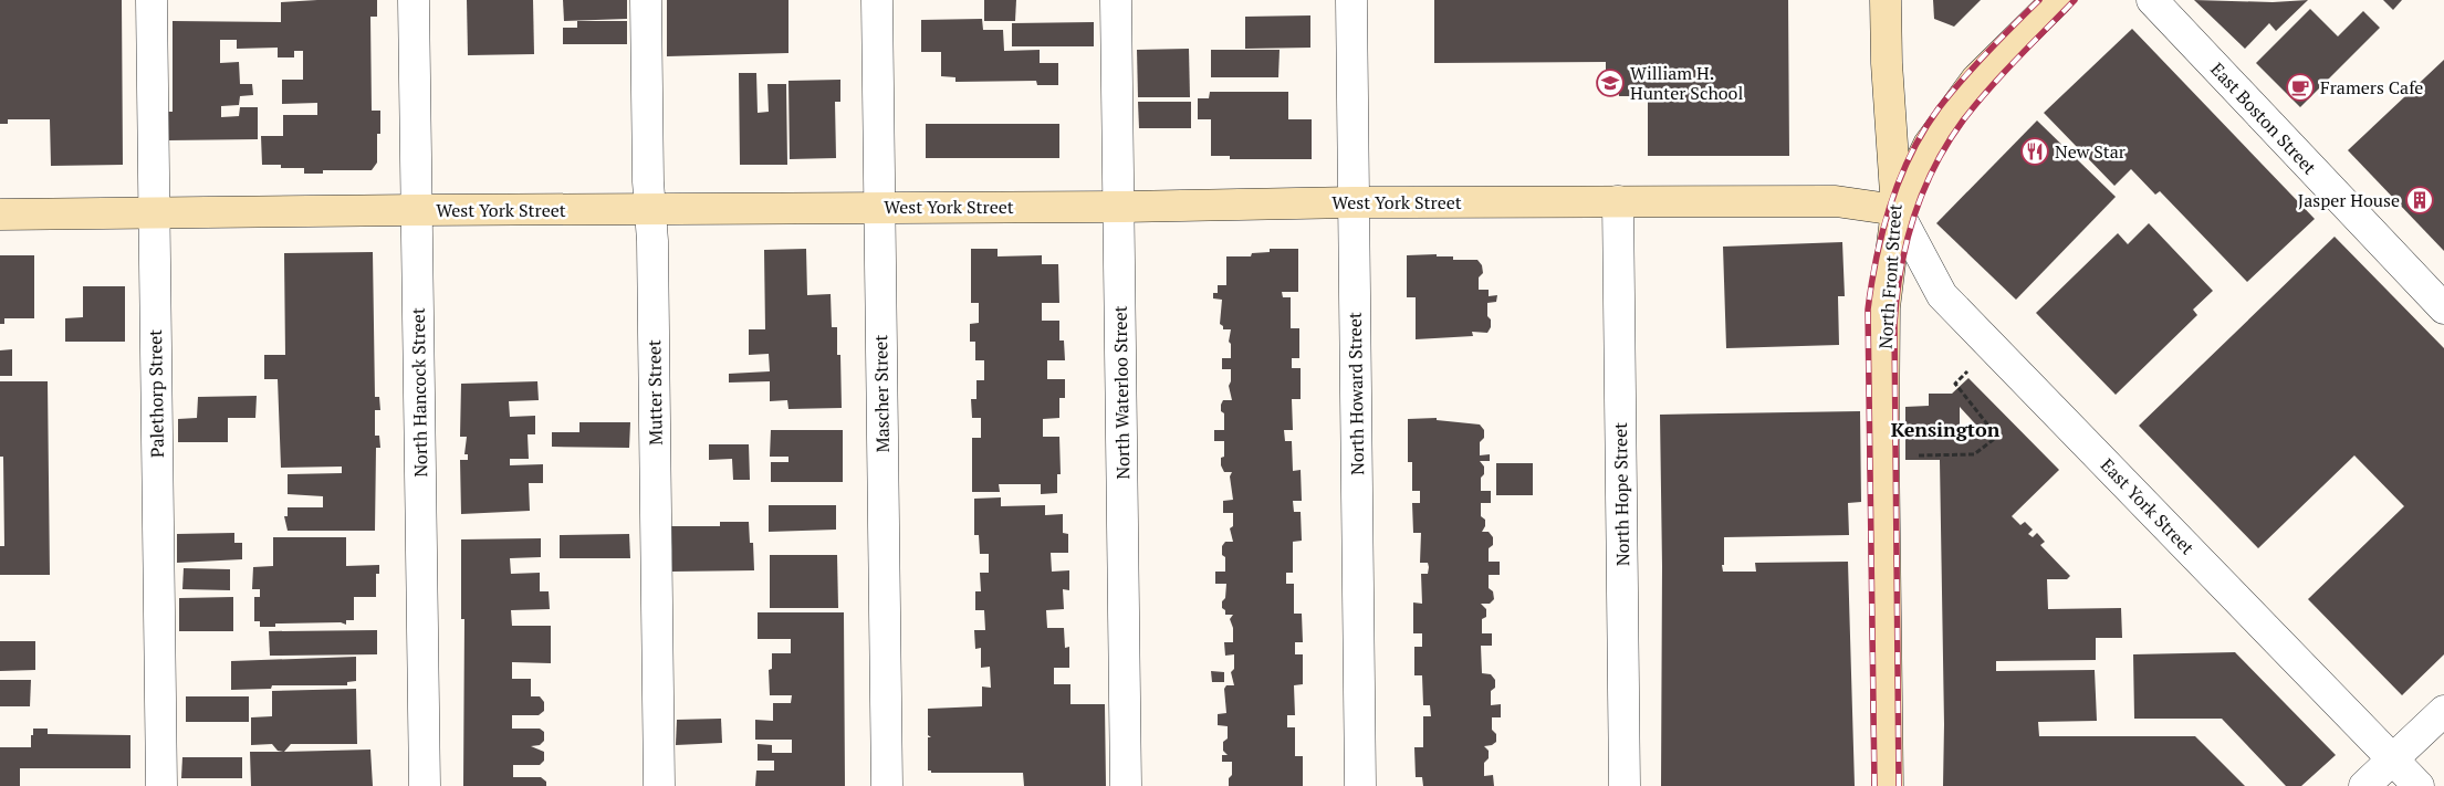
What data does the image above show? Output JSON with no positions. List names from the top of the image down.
{
  "streets": {
    "street": [
      "East Boston Street",
      "West York Street",
      "North Front Street",
      "North Hancock Street",
      "Mutter Street",
      "North Waterloo Street",
      "Palethorp Street",
      "Mascher Street",
      "North Howard Street",
      "North Hope Street",
      "East York Street"
    ]
  },
  "crossings": [
    ["West York Street", "North Front Street"],
    ["West York Street", "North Hancock Street"],
    ["West York Street", "Mutter Street"],
    ["West York Street", "North Waterloo Street"],
    ["West York Street", "Palethorp Street"],
    ["West York Street", "Mascher Street"],
    ["West York Street", "North Howard Street"],
    ["West York Street", "North Hope Street"],
    ["West York Street", "East York Street"],
    ["North Front Street", "East York Street"]
  ],
  "districts": ["Kensington"],
  "places": {
    "school or university": ["William H. Hunter School"],
    "cafe": ["Framers Cafe"],
    "restaurant": ["New Star"],
    "building": ["Jasper House"]
  }
}
